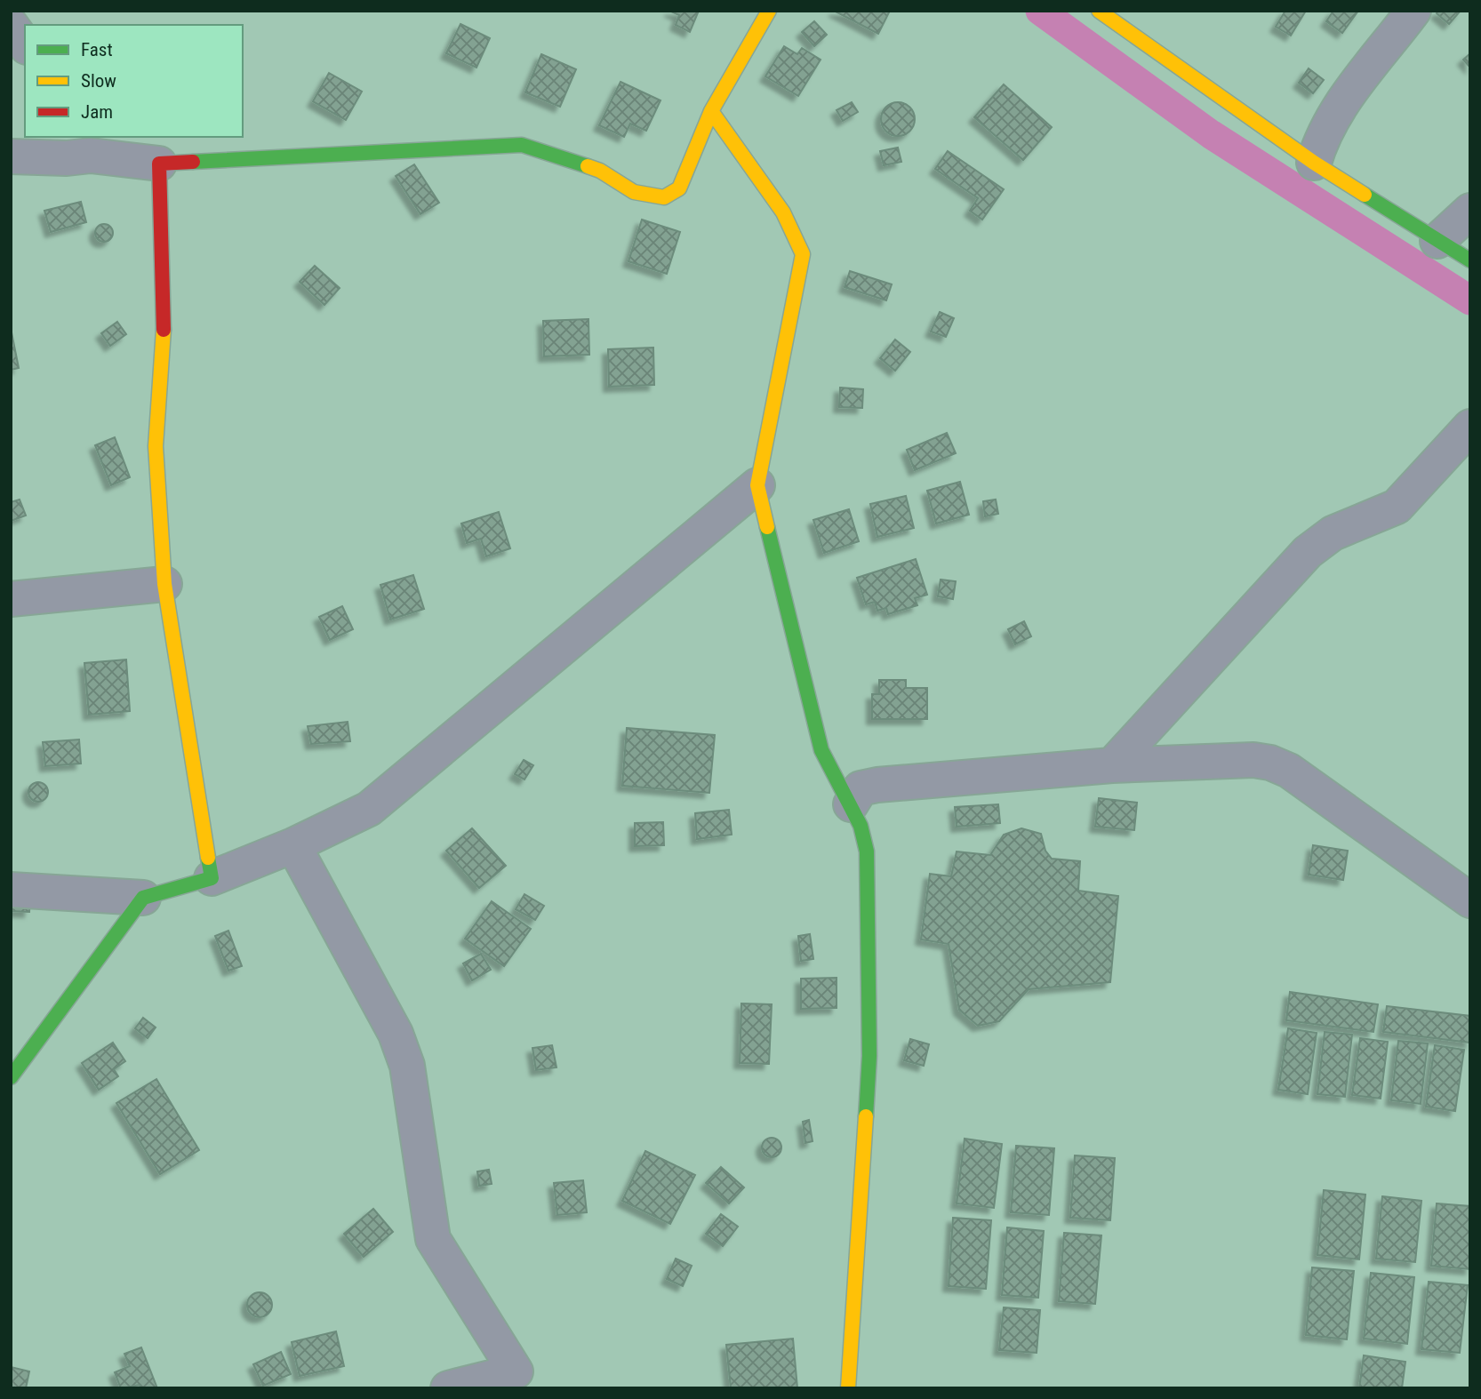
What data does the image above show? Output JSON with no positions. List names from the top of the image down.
{
  "legend": ["Fast", "Slow", "Jam"]
}
